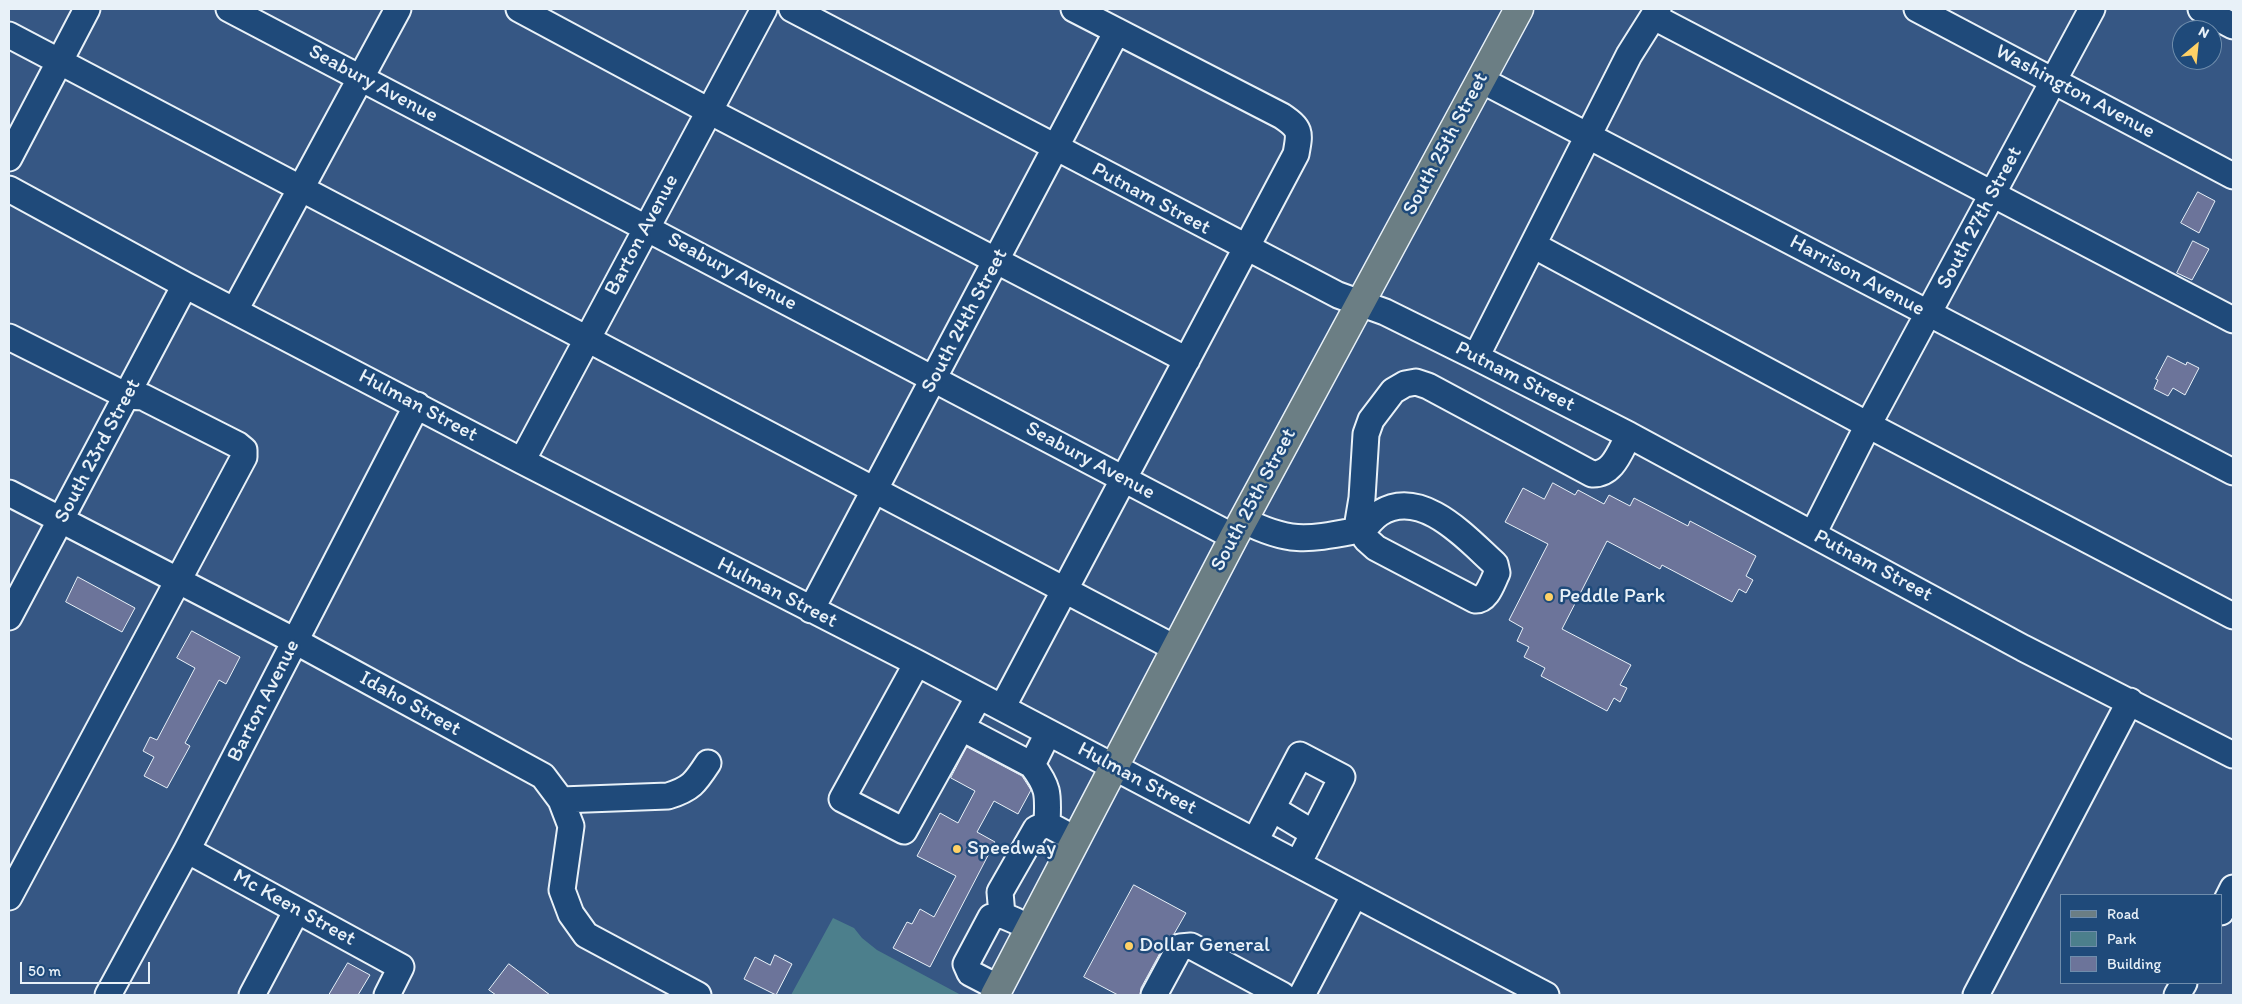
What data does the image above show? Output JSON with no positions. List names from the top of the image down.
{
  "streets": {
    "main road": ["South 25th Street"],
    "street": [
      "Seabury Avenue",
      "Washington Avenue",
      "Putnam Street",
      "South 27th Street",
      "Barton Avenue",
      "Harrison Avenue",
      "South 24th Street",
      "Hulman Street",
      "South 23rd Street",
      "Idaho Street",
      "Mc Keen Street"
    ]
  },
  "crossings": [
    ["Seabury Avenue", "South 25th Street"],
    ["Seabury Avenue", "Barton Avenue"],
    ["Seabury Avenue", "South 24th Street"],
    ["Washington Avenue", "South 27th Street"],
    ["South 25th Street", "Putnam Street"],
    ["South 25th Street", "Harrison Avenue"],
    ["South 25th Street", "Hulman Street"],
    ["Putnam Street", "South 27th Street"],
    ["Putnam Street", "South 24th Street"],
    ["South 27th Street", "Harrison Avenue"],
    ["Barton Avenue", "Hulman Street"],
    ["Barton Avenue", "Idaho Street"],
    ["Barton Avenue", "Mc Keen Street"],
    ["South 24th Street", "Hulman Street"],
    ["Hulman Street", "South 23rd Street"],
    ["South 23rd Street", "Idaho Street"]
  ],
  "places": ["Peddle Park", "Speedway", "Dollar General"],
  "legend": ["Road", "Park", "Building"],
  "scale_bar": "50 m",
  "north": "top right"
}
